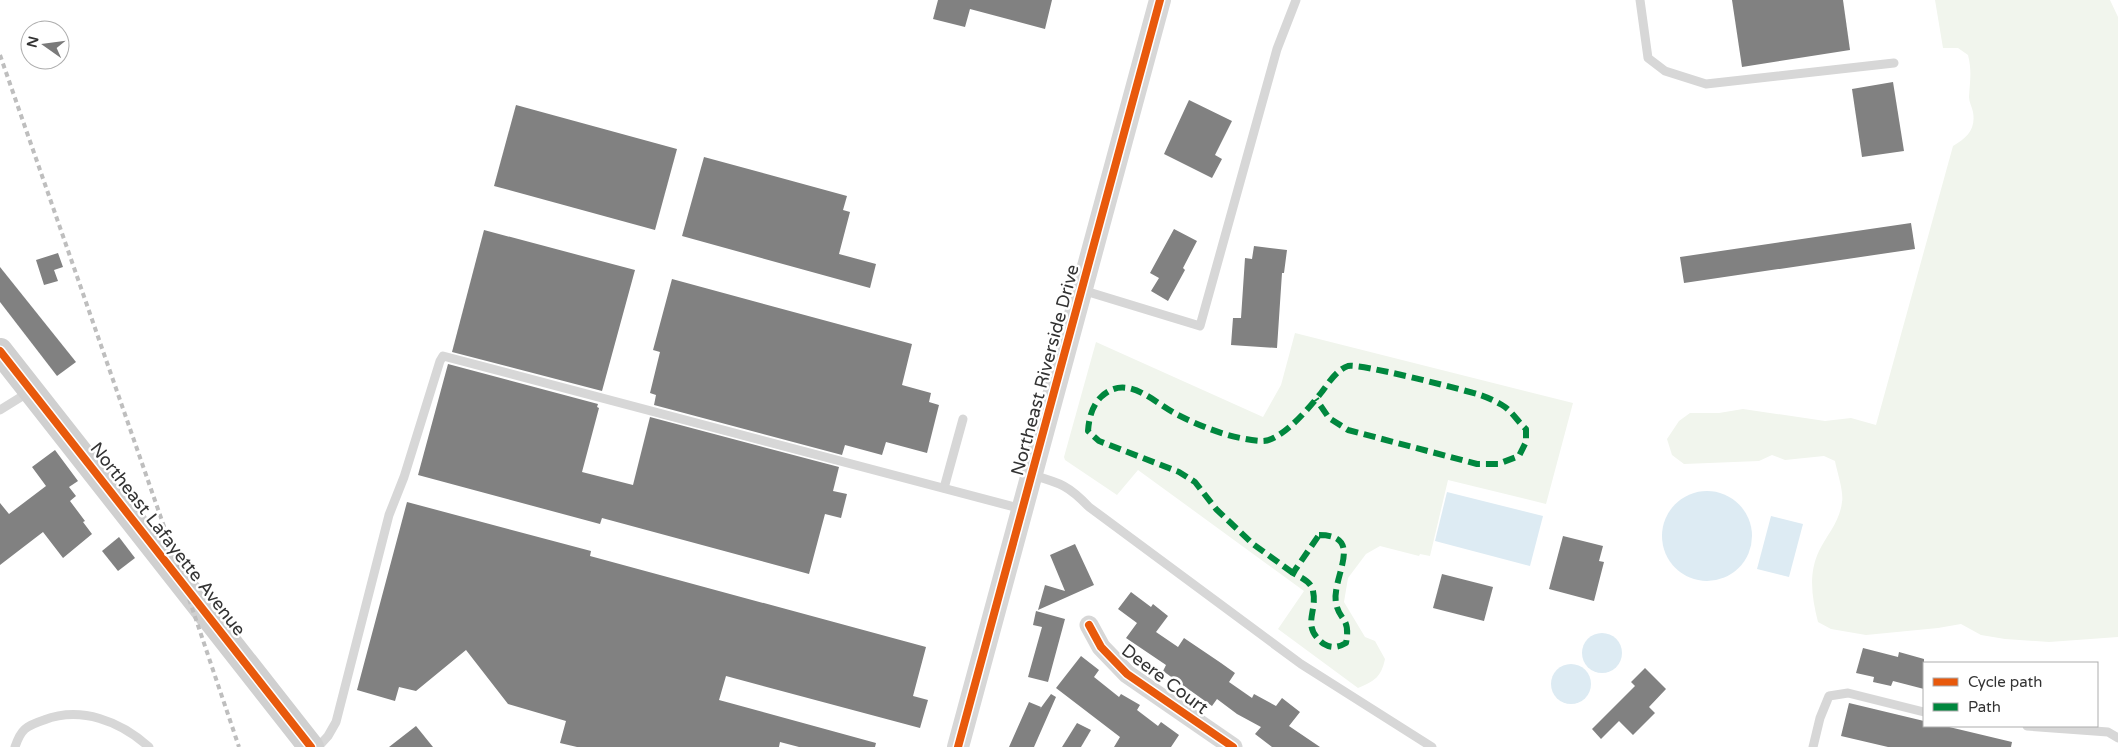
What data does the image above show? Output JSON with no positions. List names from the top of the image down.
{
  "streets": {
    "main road": ["Northeast Lafayette Avenue"],
    "street": ["Northeast Riverside Drive", "Deere Court"]
  },
  "legend": ["Cycle path", "Path"],
  "north": "left"
}
